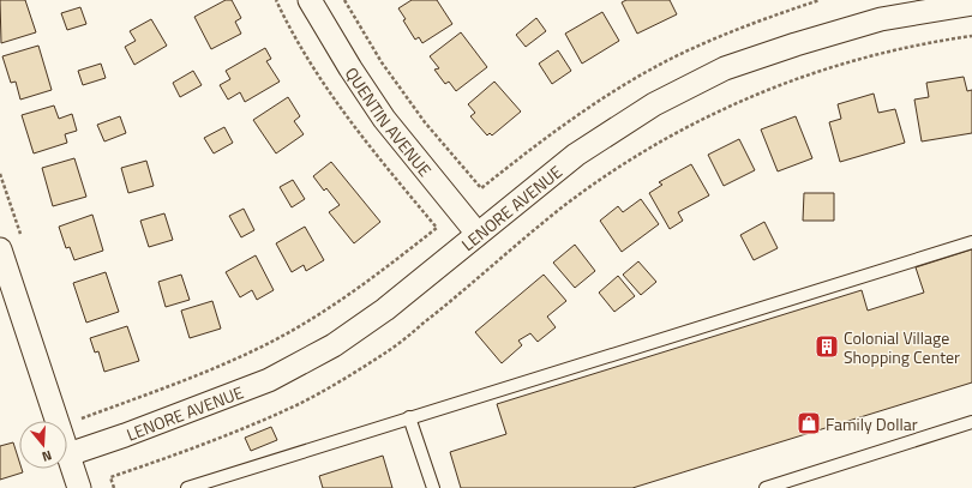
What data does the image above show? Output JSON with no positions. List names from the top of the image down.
{
  "streets": {
    "street": ["QUENTIN AVENUE", "LENORE AVENUE"]
  },
  "crossings": [
    ["QUENTIN AVENUE", "LENORE AVENUE"]
  ],
  "places": {
    "building": ["Colonial Village Shopping Center"],
    "shop": ["Family Dollar"]
  },
  "north": "bottom"
}
